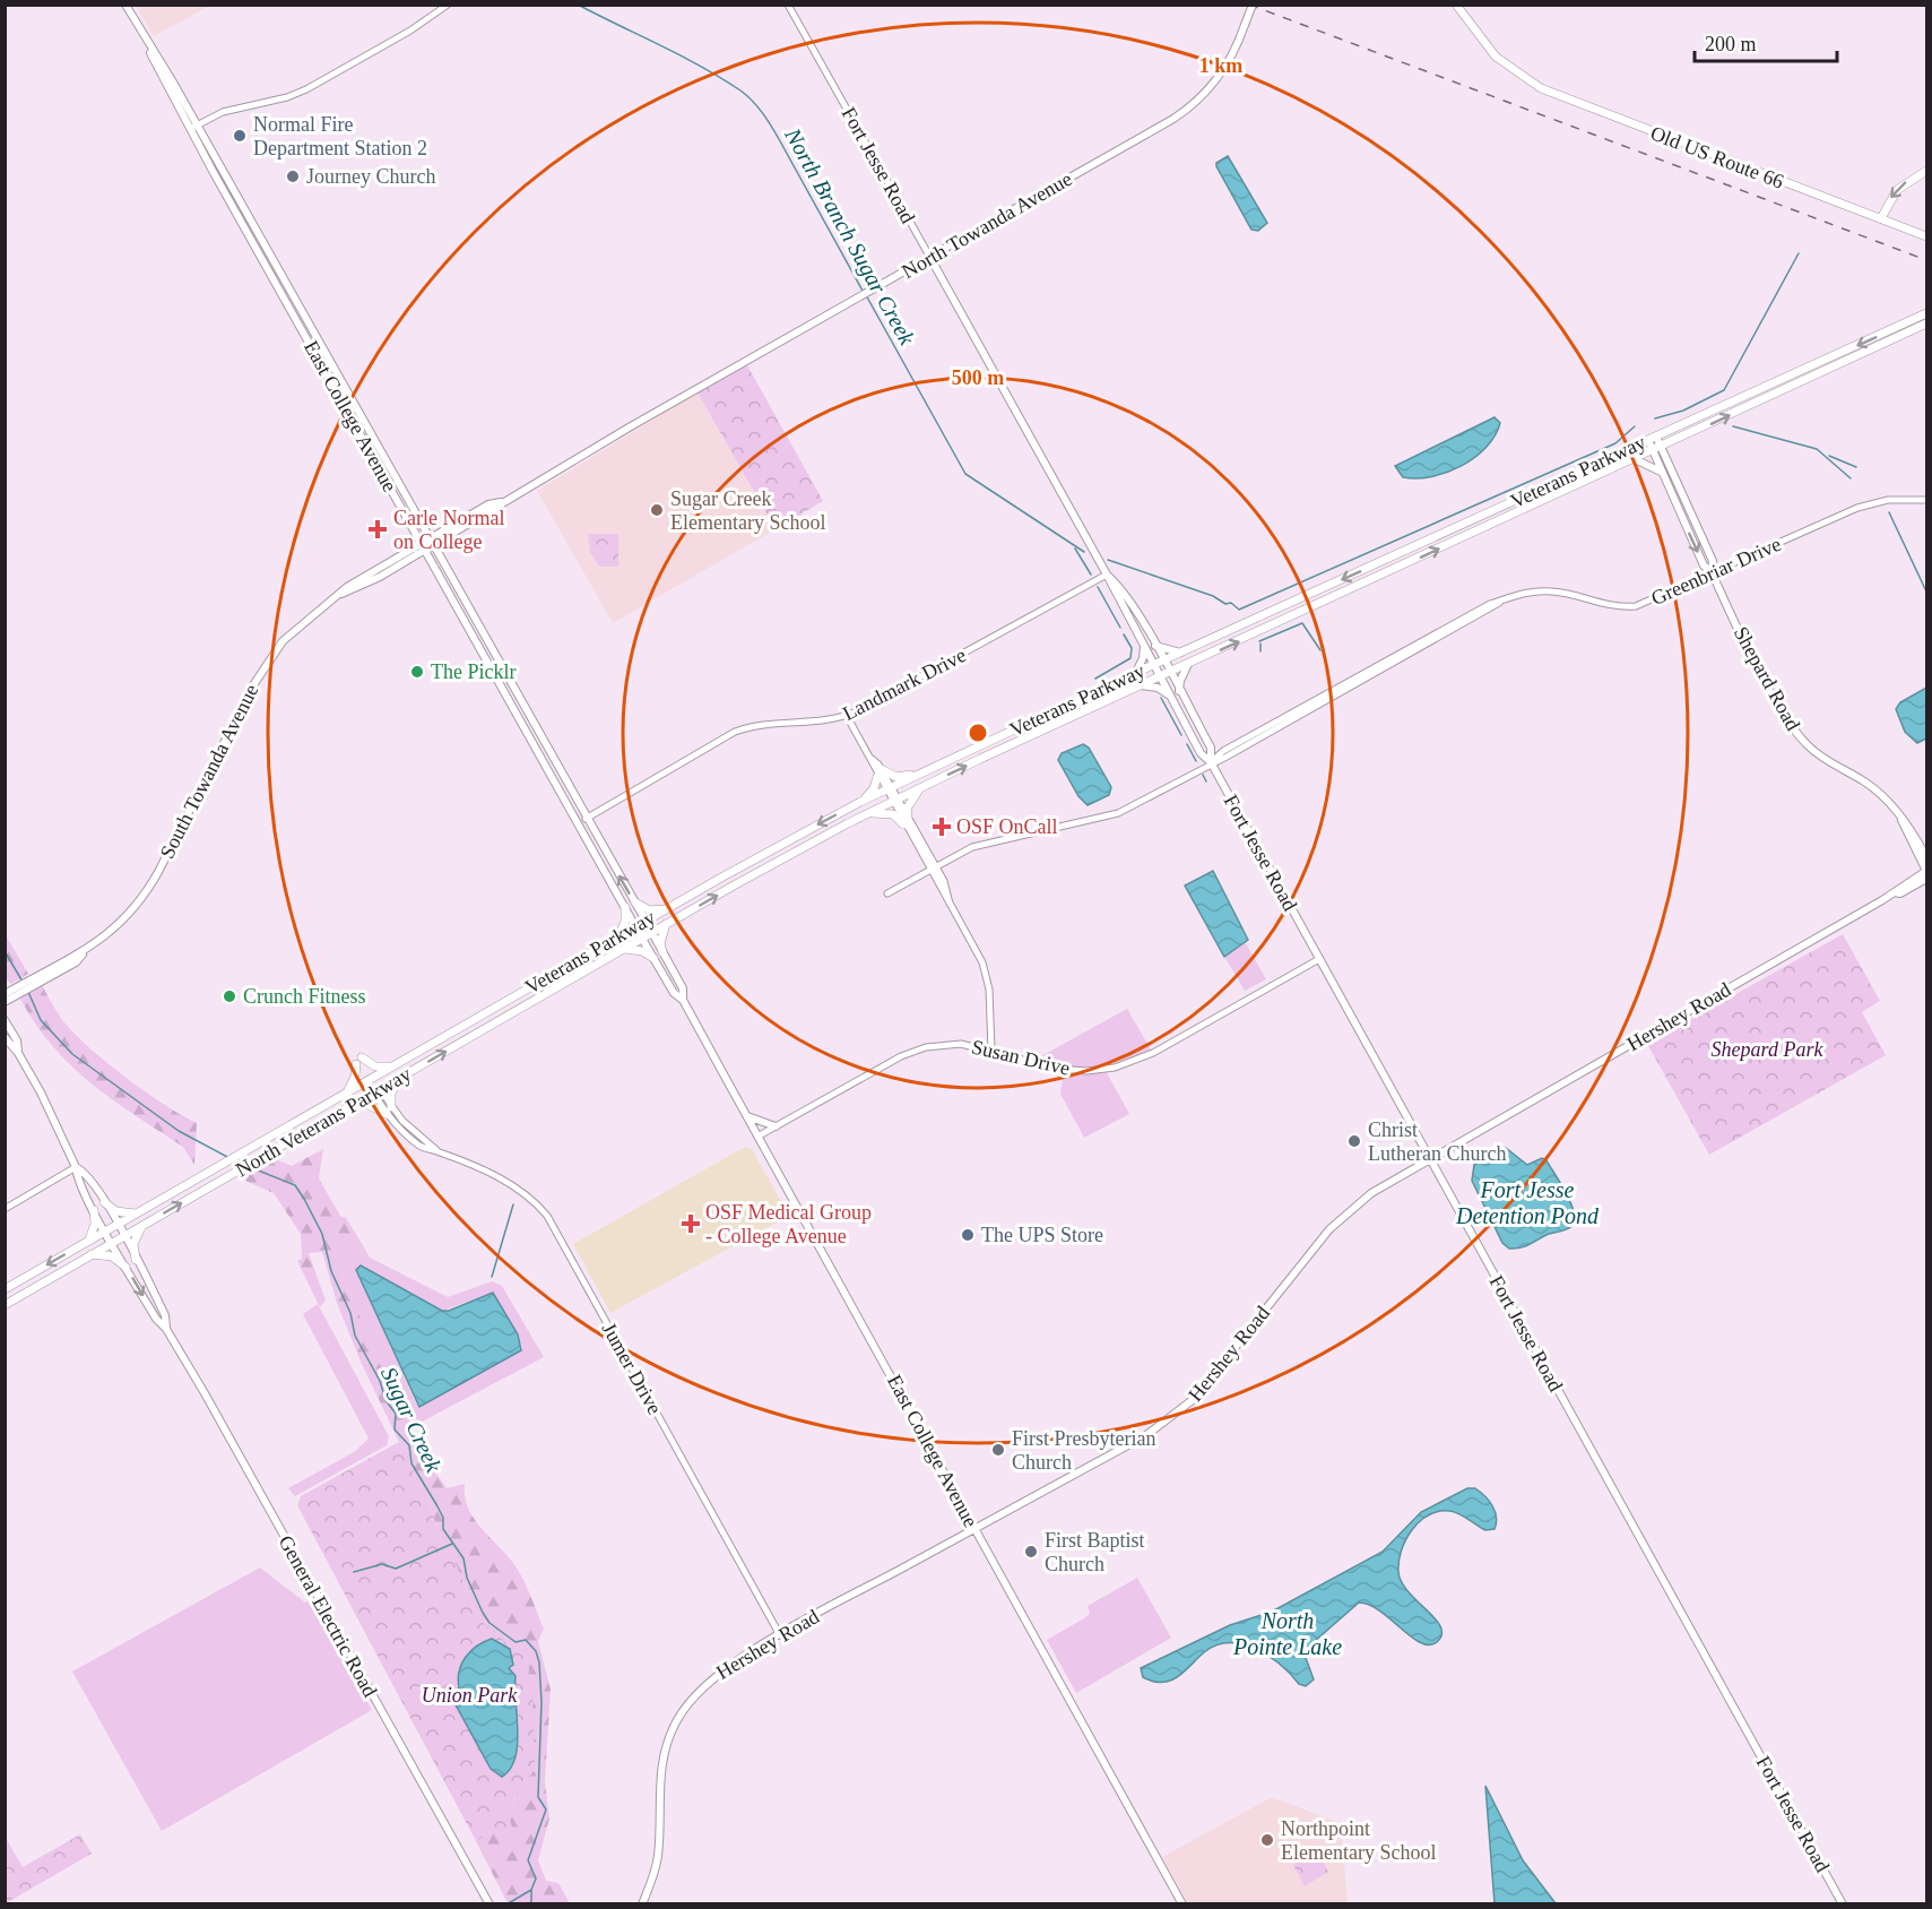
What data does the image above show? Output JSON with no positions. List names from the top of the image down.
{
  "streets": {
    "main road": [
      "Old US Route 66",
      "Fort Jesse Road",
      "North Towanda Avenue",
      "East College Avenue",
      "Veterans Parkway",
      "Shepard Road",
      "South Towanda Avenue",
      "Hershey Road",
      "North Veterans Parkway",
      "General Electric Road"
    ],
    "street": [
      "Greenbriar Drive",
      "Landmark Drive",
      "Susan Drive",
      "Jumer Drive"
    ]
  },
  "crossings": [
    ["Fort Jesse Road", "North Towanda Avenue"],
    ["Fort Jesse Road", "Veterans Parkway"],
    ["Fort Jesse Road", "Greenbriar Drive"],
    ["Fort Jesse Road", "Landmark Drive"],
    ["Fort Jesse Road", "Hershey Road"],
    ["Fort Jesse Road", "Susan Drive"],
    ["North Towanda Avenue", "East College Avenue"],
    ["North Towanda Avenue", "South Towanda Avenue"],
    ["East College Avenue", "Veterans Parkway"],
    ["East College Avenue", "Landmark Drive"],
    ["East College Avenue", "South Towanda Avenue"],
    ["East College Avenue", "Hershey Road"],
    ["East College Avenue", "Susan Drive"],
    ["East College Avenue", "North Veterans Parkway"],
    ["Veterans Parkway", "Shepard Road"],
    ["Veterans Parkway", "North Veterans Parkway"],
    ["Veterans Parkway", "Jumer Drive"],
    ["Veterans Parkway", "General Electric Road"],
    ["Greenbriar Drive", "Shepard Road"],
    ["Shepard Road", "Hershey Road"],
    ["Hershey Road", "Jumer Drive"],
    ["North Veterans Parkway", "Jumer Drive"],
    ["North Veterans Parkway", "General Electric Road"]
  ],
  "one_way": ["North Veterans Parkway"],
  "water": [
    "North Branch Sugar Creek",
    "Fort Jesse Detention Pond",
    "Sugar Creek",
    "North Pointe Lake"
  ],
  "parks": ["Shepard Park", "Union Park"],
  "places": {
    "other": [
      "Normal Fire Department Station 2",
      "Journey Church",
      "Sugar Creek Elementary School",
      "The Picklr",
      "Crunch Fitness",
      "Christ Lutheran Church",
      "The UPS Store",
      "First Presbyterian Church",
      "First Baptist Church",
      "Northpoint Elementary School"
    ],
    "health": ["Carle Normal on College", "OSF OnCall", "OSF Medical Group - College Avenue"]
  },
  "scale_bar": "200 m",
  "rings": ["1 km", "500 m"]
}
